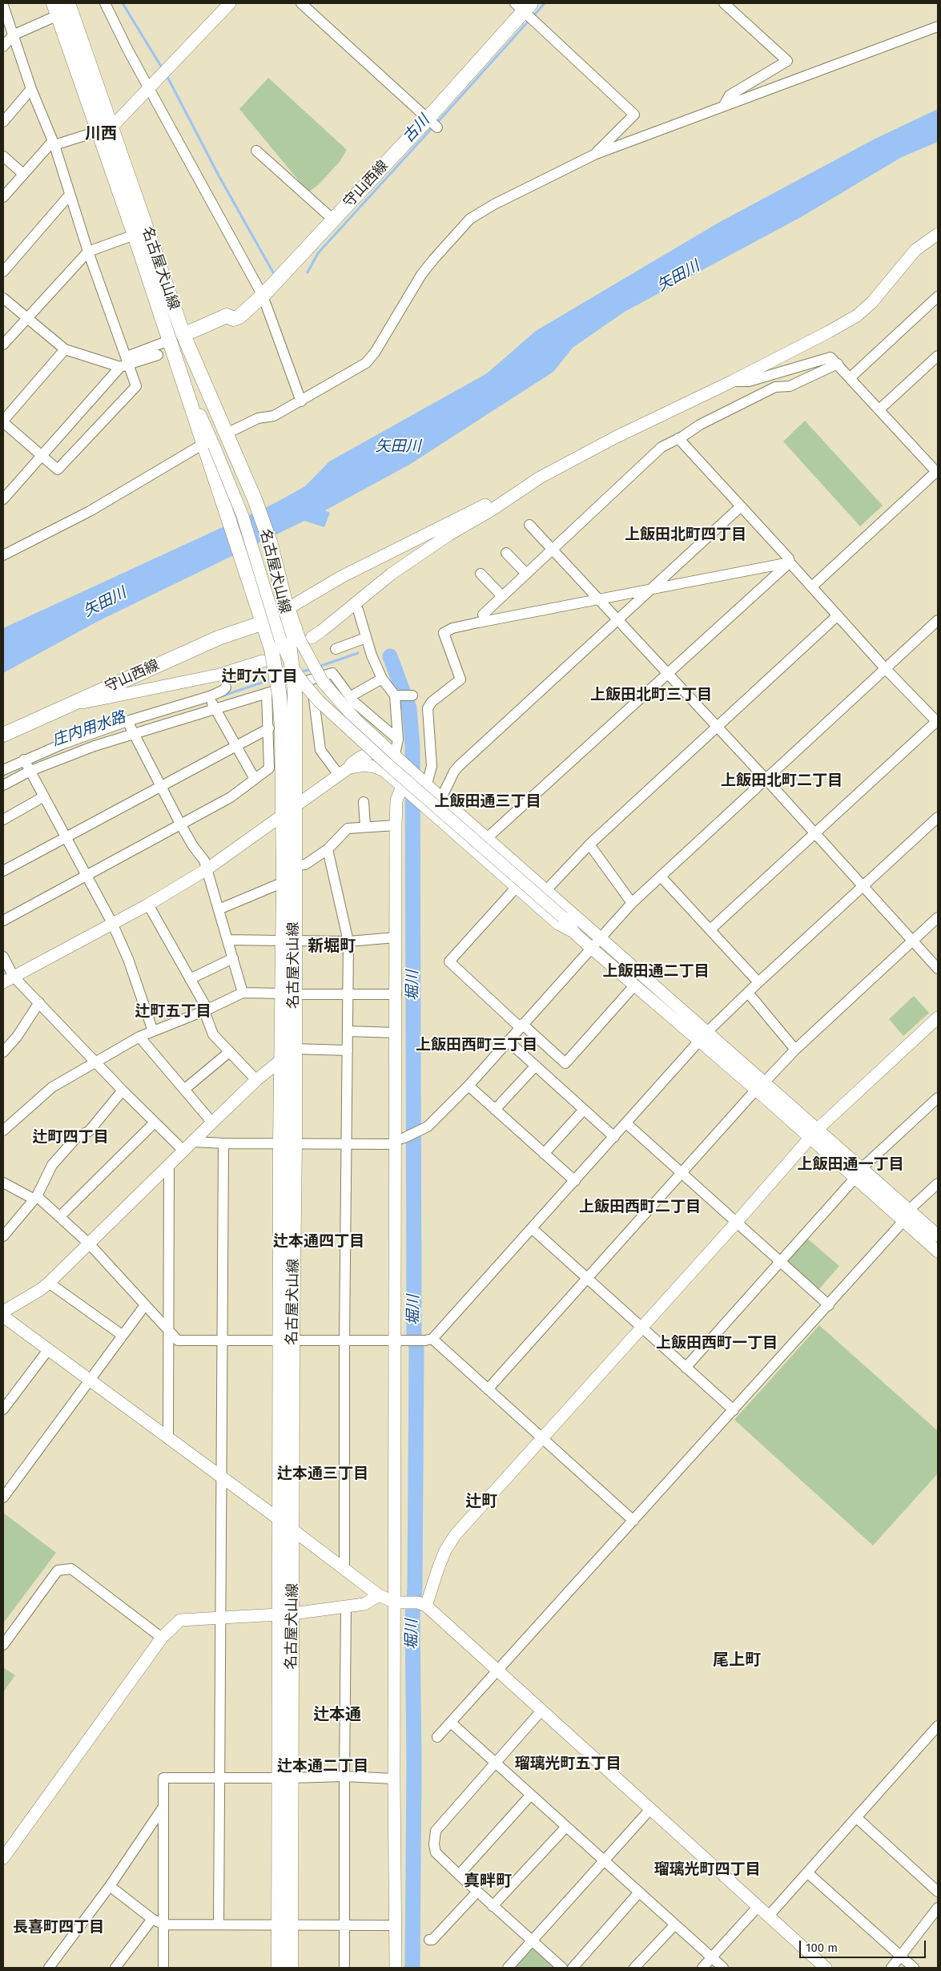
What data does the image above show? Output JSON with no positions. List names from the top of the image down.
{
  "streets": {
    "main road": ["守山西線", "名古屋犬山線"]
  },
  "crossings": [
    ["守山西線", "名古屋犬山線"]
  ],
  "districts": [
    "川西",
    "上飯田北町四丁目",
    "辻町六丁目",
    "上飯田北町三丁目",
    "上飯田北町二丁目",
    "上飯田通三丁目",
    "新堀町",
    "上飯田通二丁目",
    "辻町五丁目",
    "上飯田西町三丁目",
    "辻町四丁目",
    "上飯田通一丁目",
    "上飯田西町二丁目",
    "辻本通四丁目",
    "上飯田西町一丁目",
    "辻本通三丁目",
    "辻町",
    "尾上町",
    "辻本通",
    "瑠璃光町五丁目",
    "辻本通二丁目",
    "瑠璃光町四丁目",
    "真畔町",
    "長喜町四丁目"
  ],
  "water": [
    "古川",
    "矢田川",
    "庄内用水路",
    "堀川"
  ],
  "scale_bar": "100 m"
}
